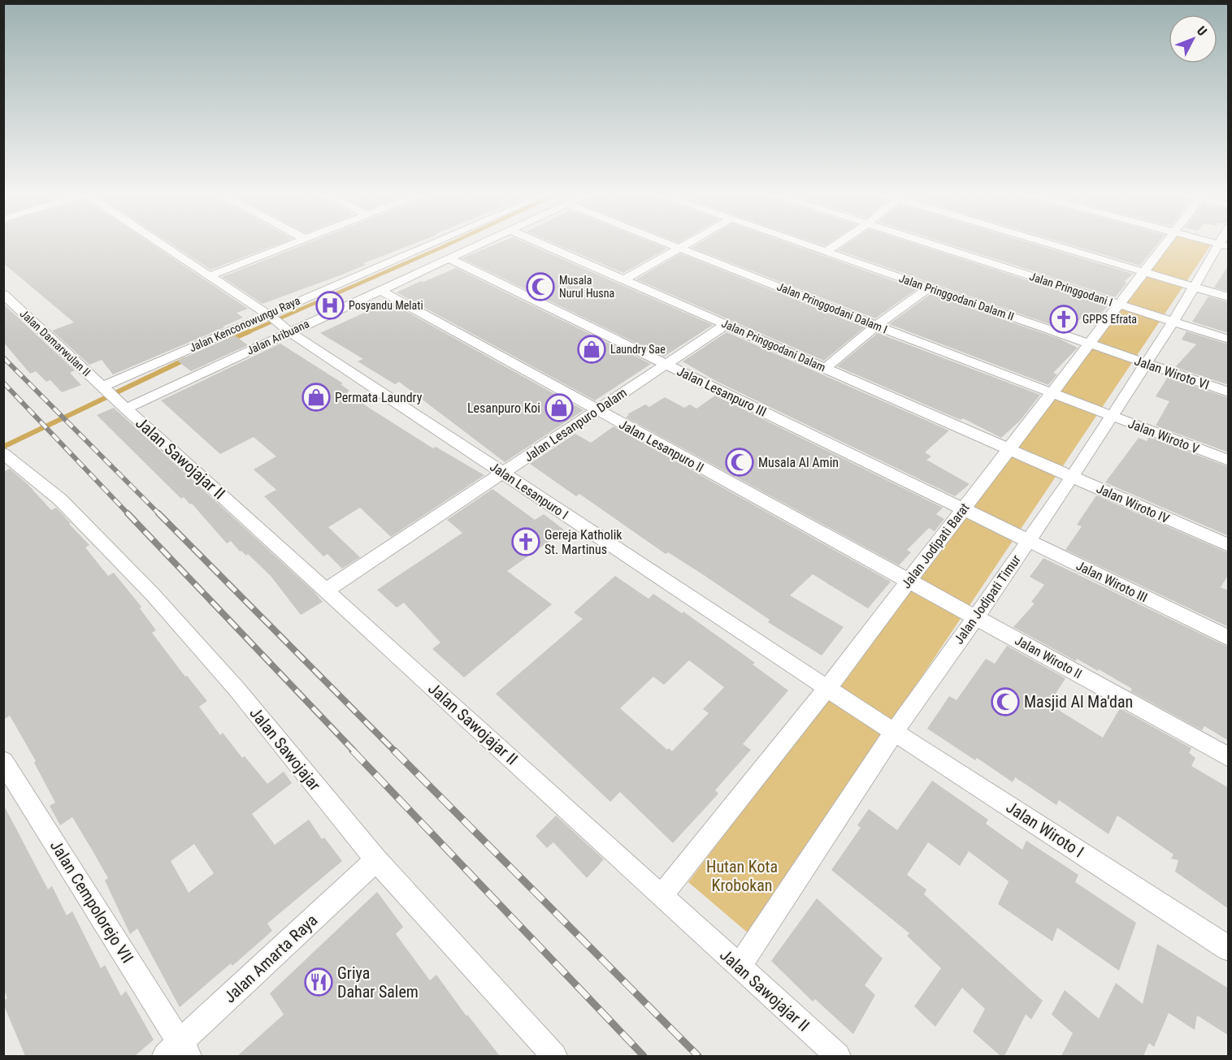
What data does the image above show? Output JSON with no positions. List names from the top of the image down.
{
  "streets": {
    "street": [
      "Jalan Pringgodani I",
      "Jalan Pringgodani Dalam II",
      "Jalan Pringgodani Dalam I",
      "Jalan Kenconowungu Raya",
      "Jalan Aribuana",
      "Jalan Damarwulan II",
      "Jalan Pringgodani Dalam",
      "Jalan Wiroto VI",
      "Jalan Lesanpuro III",
      "Jalan Lesanpuro Dalam",
      "Jalan Wiroto V",
      "Jalan Lesanpuro II",
      "Jalan Sawojajar II",
      "Jalan Lesanpuro I",
      "Jalan Wiroto IV",
      "Jalan Jodipati Barat",
      "Jalan Wiroto III",
      "Jalan Jodipati Timur",
      "Jalan Wiroto II",
      "Jalan Sawojajar",
      "Jalan Wiroto I",
      "Jalan Cempolorejo VII",
      "Jalan Amarta Raya"
    ]
  },
  "crossings": [
    ["Jalan Pringgodani I", "Jalan Jodipati Barat"],
    ["Jalan Pringgodani I", "Jalan Jodipati Timur"],
    ["Jalan Pringgodani Dalam II", "Jalan Wiroto VI"],
    ["Jalan Pringgodani Dalam II", "Jalan Jodipati Barat"],
    ["Jalan Pringgodani Dalam I", "Jalan Wiroto V"],
    ["Jalan Pringgodani Dalam I", "Jalan Jodipati Barat"],
    ["Jalan Pringgodani Dalam I", "Jalan Jodipati Timur"],
    ["Jalan Kenconowungu Raya", "Jalan Aribuana"],
    ["Jalan Kenconowungu Raya", "Jalan Damarwulan II"],
    ["Jalan Kenconowungu Raya", "Jalan Sawojajar II"],
    ["Jalan Kenconowungu Raya", "Jalan Lesanpuro I"],
    ["Jalan Aribuana", "Jalan Damarwulan II"],
    ["Jalan Aribuana", "Jalan Lesanpuro III"],
    ["Jalan Aribuana", "Jalan Lesanpuro II"],
    ["Jalan Aribuana", "Jalan Sawojajar II"],
    ["Jalan Aribuana", "Jalan Lesanpuro I"],
    ["Jalan Damarwulan II", "Jalan Sawojajar II"],
    ["Jalan Pringgodani Dalam", "Jalan Lesanpuro Dalam"],
    ["Jalan Pringgodani Dalam", "Jalan Wiroto IV"],
    ["Jalan Pringgodani Dalam", "Jalan Jodipati Barat"],
    ["Jalan Wiroto VI", "Jalan Jodipati Timur"],
    ["Jalan Lesanpuro III", "Jalan Lesanpuro Dalam"],
    ["Jalan Lesanpuro III", "Jalan Jodipati Barat"],
    ["Jalan Lesanpuro III", "Jalan Wiroto III"],
    ["Jalan Lesanpuro Dalam", "Jalan Lesanpuro II"],
    ["Jalan Lesanpuro Dalam", "Jalan Sawojajar II"],
    ["Jalan Lesanpuro Dalam", "Jalan Lesanpuro I"],
    ["Jalan Wiroto V", "Jalan Jodipati Timur"],
    ["Jalan Lesanpuro II", "Jalan Jodipati Barat"],
    ["Jalan Lesanpuro II", "Jalan Wiroto II"],
    ["Jalan Sawojajar II", "Jalan Jodipati Barat"],
    ["Jalan Sawojajar II", "Jalan Jodipati Timur"],
    ["Jalan Lesanpuro I", "Jalan Jodipati Barat"],
    ["Jalan Lesanpuro I", "Jalan Wiroto I"],
    ["Jalan Wiroto IV", "Jalan Jodipati Timur"],
    ["Jalan Wiroto III", "Jalan Jodipati Timur"],
    ["Jalan Jodipati Timur", "Jalan Wiroto II"],
    ["Jalan Jodipati Timur", "Jalan Wiroto I"],
    ["Jalan Sawojajar", "Jalan Amarta Raya"],
    ["Jalan Cempolorejo VII", "Jalan Amarta Raya"]
  ],
  "parks": ["Hutan Kota Krobokan"],
  "places": {
    "mosque": ["Musala Nurul Husna", "Musala Al Amin", "Masjid Al Ma'dan"],
    "hospital": ["Posyandu Melati"],
    "church": ["GPPS Efrata", "Gereja Katholik St. Martinus"],
    "shop": ["Laundry Sae", "Permata Laundry", "Lesanpuro Koi"],
    "restaurant": ["Griya Dahar Salem"]
  },
  "north": "top right"
}
